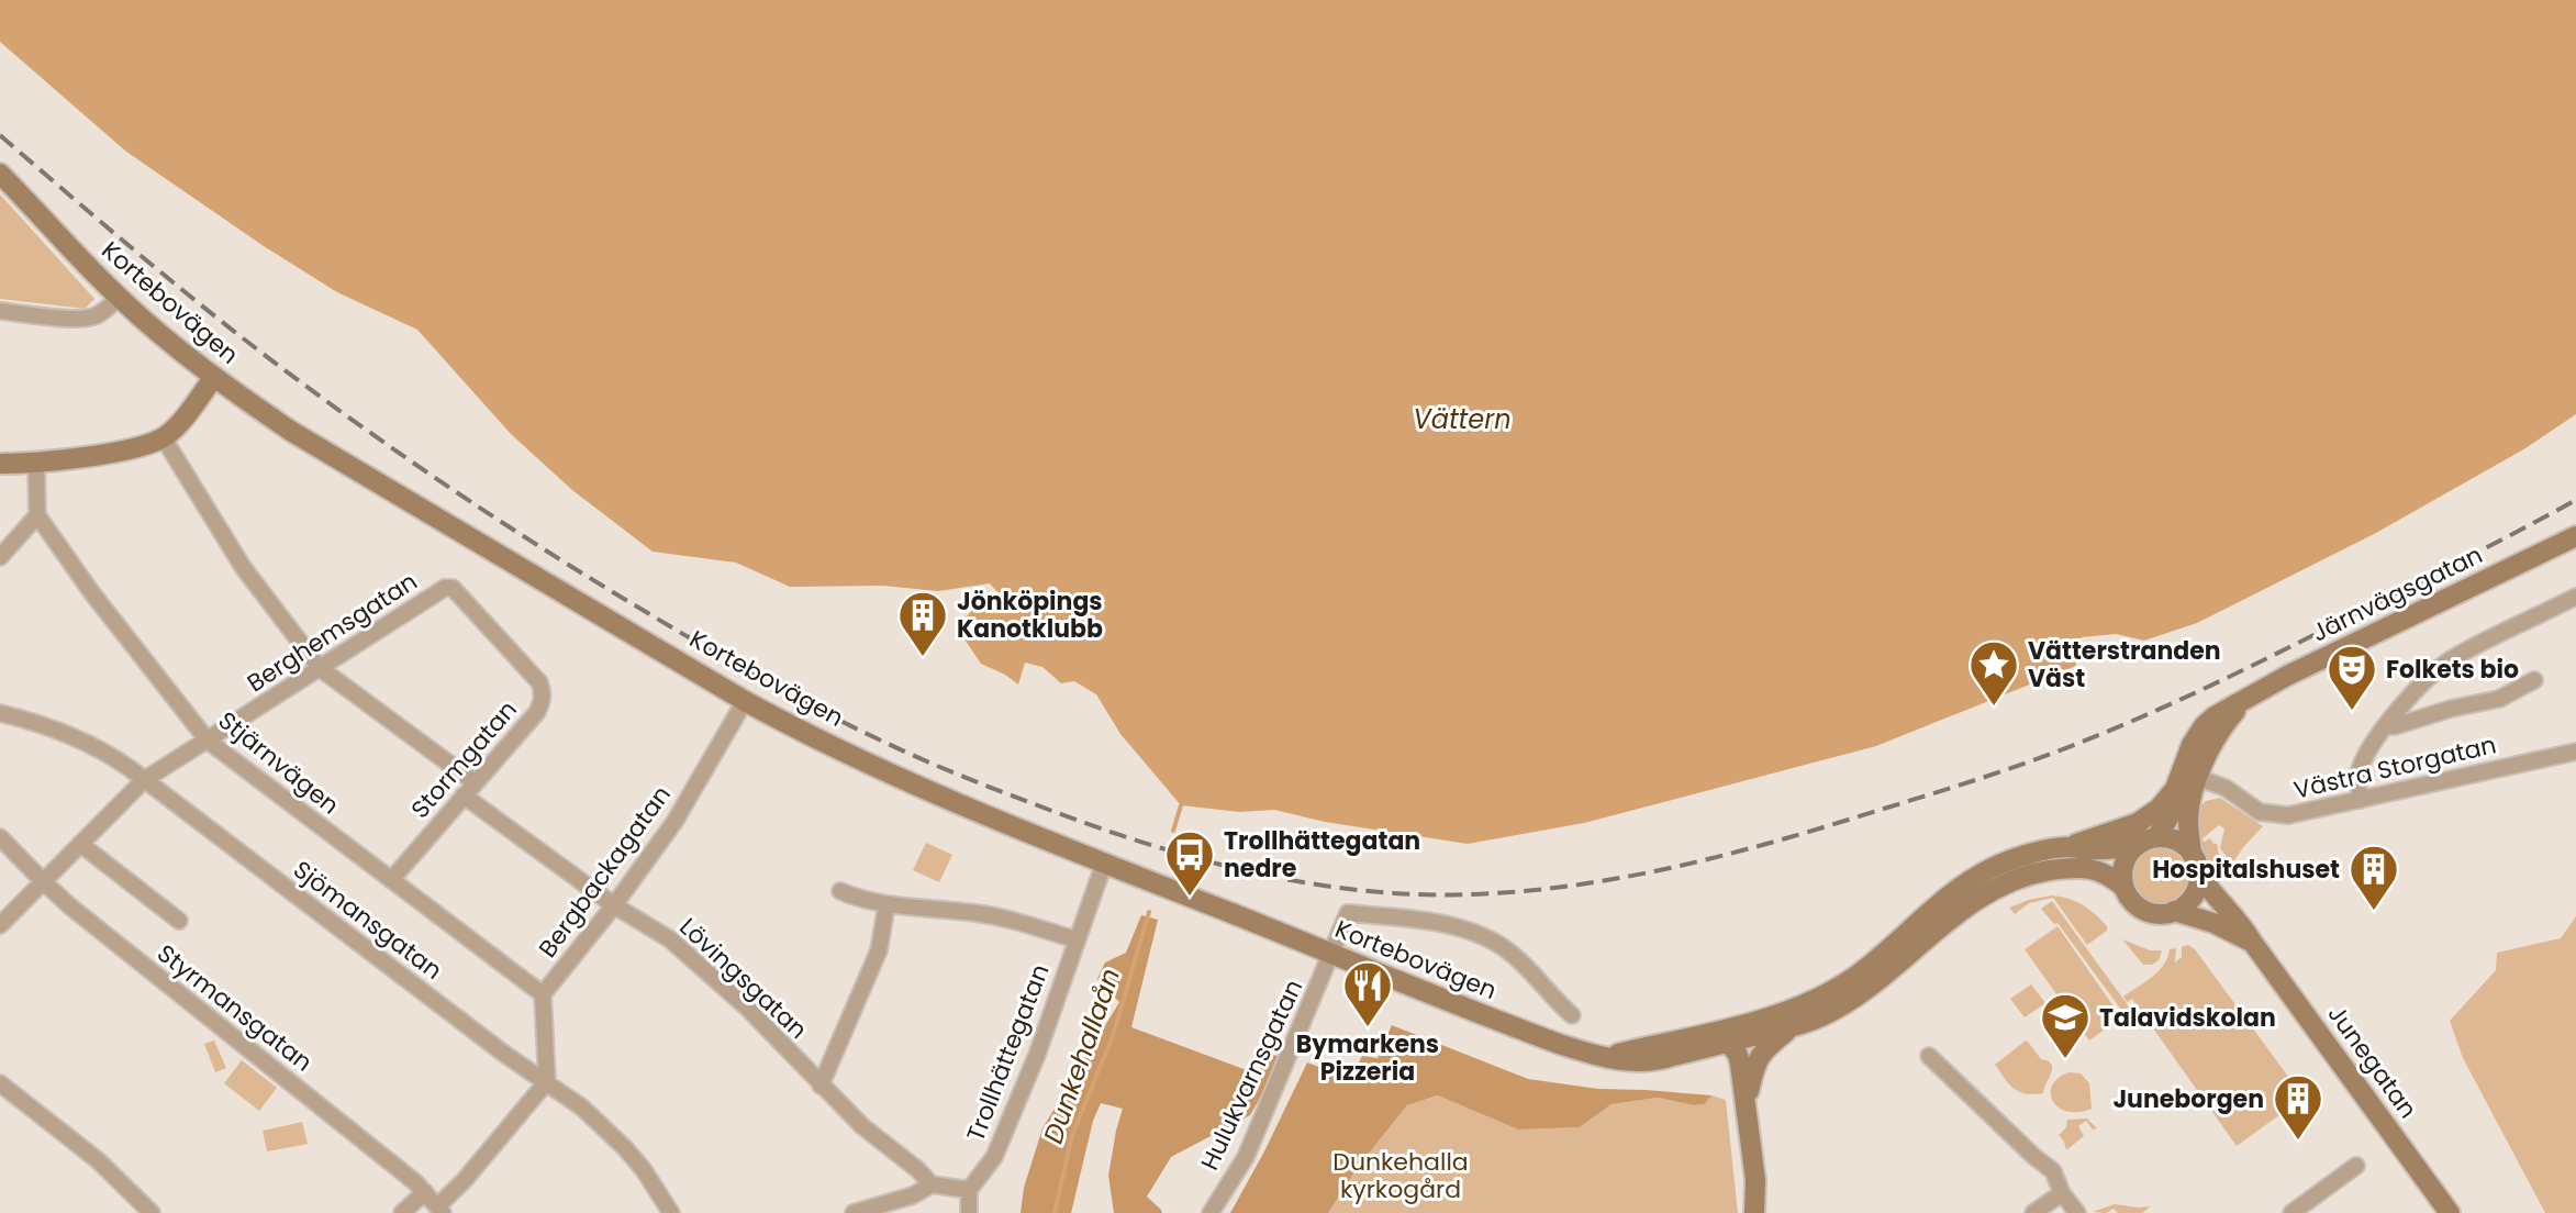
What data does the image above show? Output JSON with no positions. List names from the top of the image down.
{
  "streets": {
    "street": [
      "Kortebovägen",
      "Järnvägsgatan",
      "Berghemsgatan",
      "Stormgatan",
      "Stjärnvägen",
      "Västra Storgatan",
      "Bergbackagatan",
      "Sjömansgatan",
      "Lövingsgatan",
      "Styrmansgatan",
      "Trollhättegatan",
      "Junegatan",
      "Hulukvarnsgatan"
    ]
  },
  "crossings": [
    ["Kortebovägen", "Järnvägsgatan"],
    ["Kortebovägen", "Bergbackagatan"],
    ["Kortebovägen", "Trollhättegatan"],
    ["Kortebovägen", "Junegatan"],
    ["Kortebovägen", "Hulukvarnsgatan"],
    ["Järnvägsgatan", "Västra Storgatan"],
    ["Järnvägsgatan", "Junegatan"],
    ["Berghemsgatan", "Stormgatan"],
    ["Berghemsgatan", "Stjärnvägen"],
    ["Berghemsgatan", "Sjömansgatan"],
    ["Berghemsgatan", "Lövingsgatan"],
    ["Berghemsgatan", "Styrmansgatan"],
    ["Stormgatan", "Stjärnvägen"],
    ["Stormgatan", "Lövingsgatan"],
    ["Stjärnvägen", "Bergbackagatan"],
    ["Bergbackagatan", "Sjömansgatan"],
    ["Bergbackagatan", "Lövingsgatan"]
  ],
  "water": ["Vättern", "Dunkehallaån"],
  "parks": ["Dunkehalla kyrkogård"],
  "places": {
    "building": ["Jönköpings Kanotklubb", "Hospitalshuset", "Juneborgen"],
    "place": ["Vätterstranden Väst"],
    "theatre": ["Folkets bio"],
    "bus stop": ["Trollhättegatan nedre"],
    "restaurant": ["Bymarkens Pizzeria"],
    "school or university": ["Talavidskolan"]
  }
}
